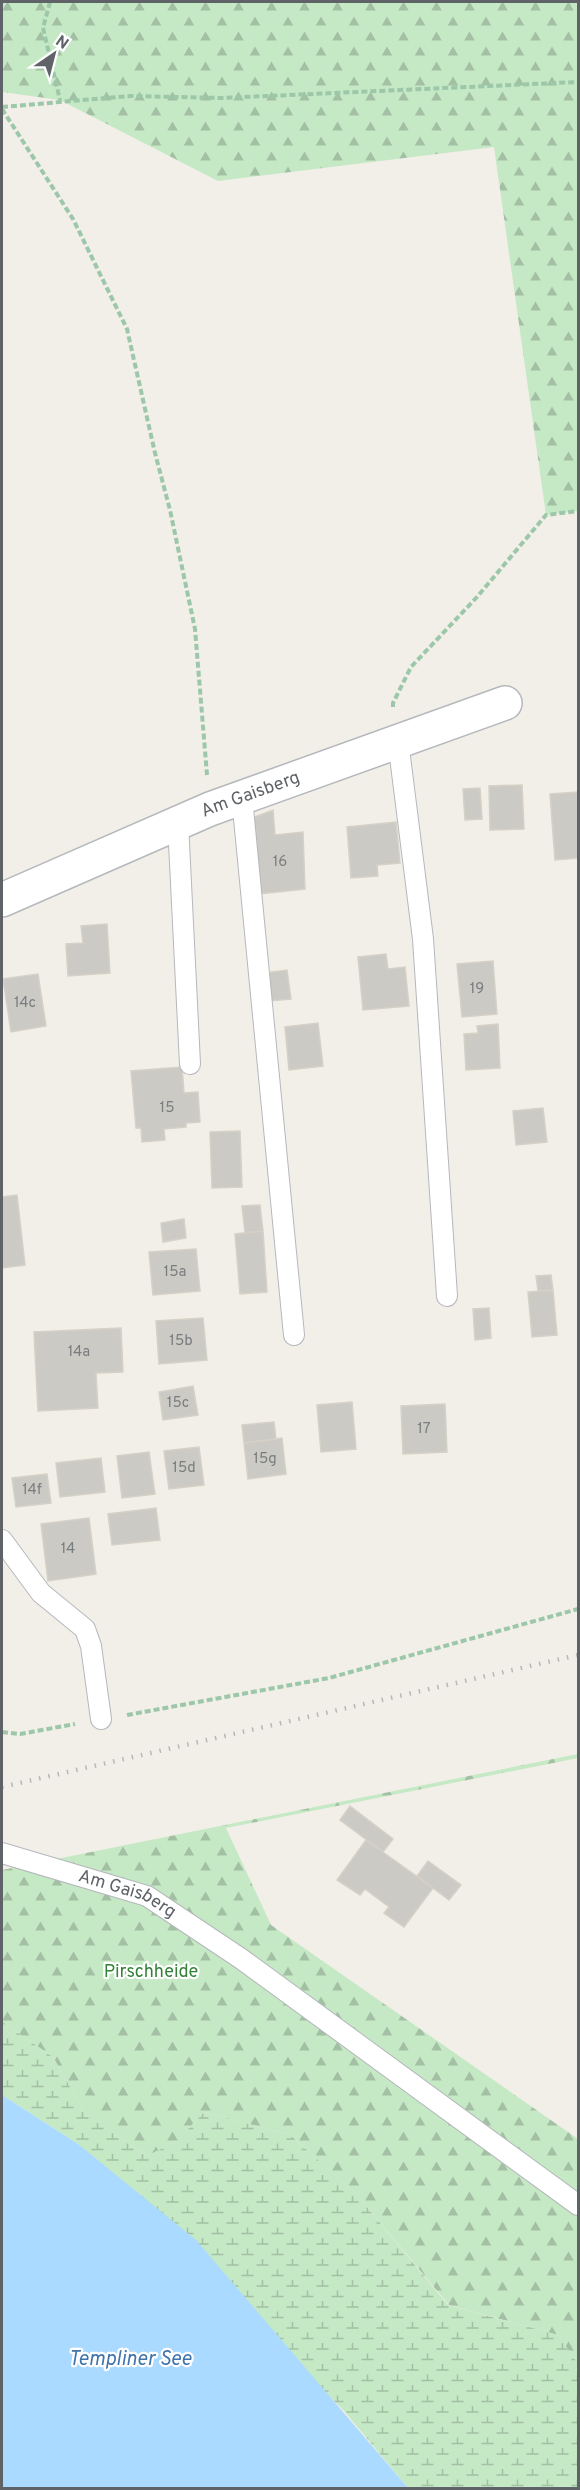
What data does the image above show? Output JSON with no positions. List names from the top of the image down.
{
  "streets": {
    "street": ["Am Gaisberg"]
  },
  "water": ["Templiner See"],
  "parks": ["Pirschheide"],
  "house_numbers": [
    "16",
    "19",
    "14c",
    "15",
    "15a",
    "15b",
    "14a",
    "15c",
    "17",
    "15g",
    "15d",
    "14f",
    "14"
  ],
  "north": "top right"
}
